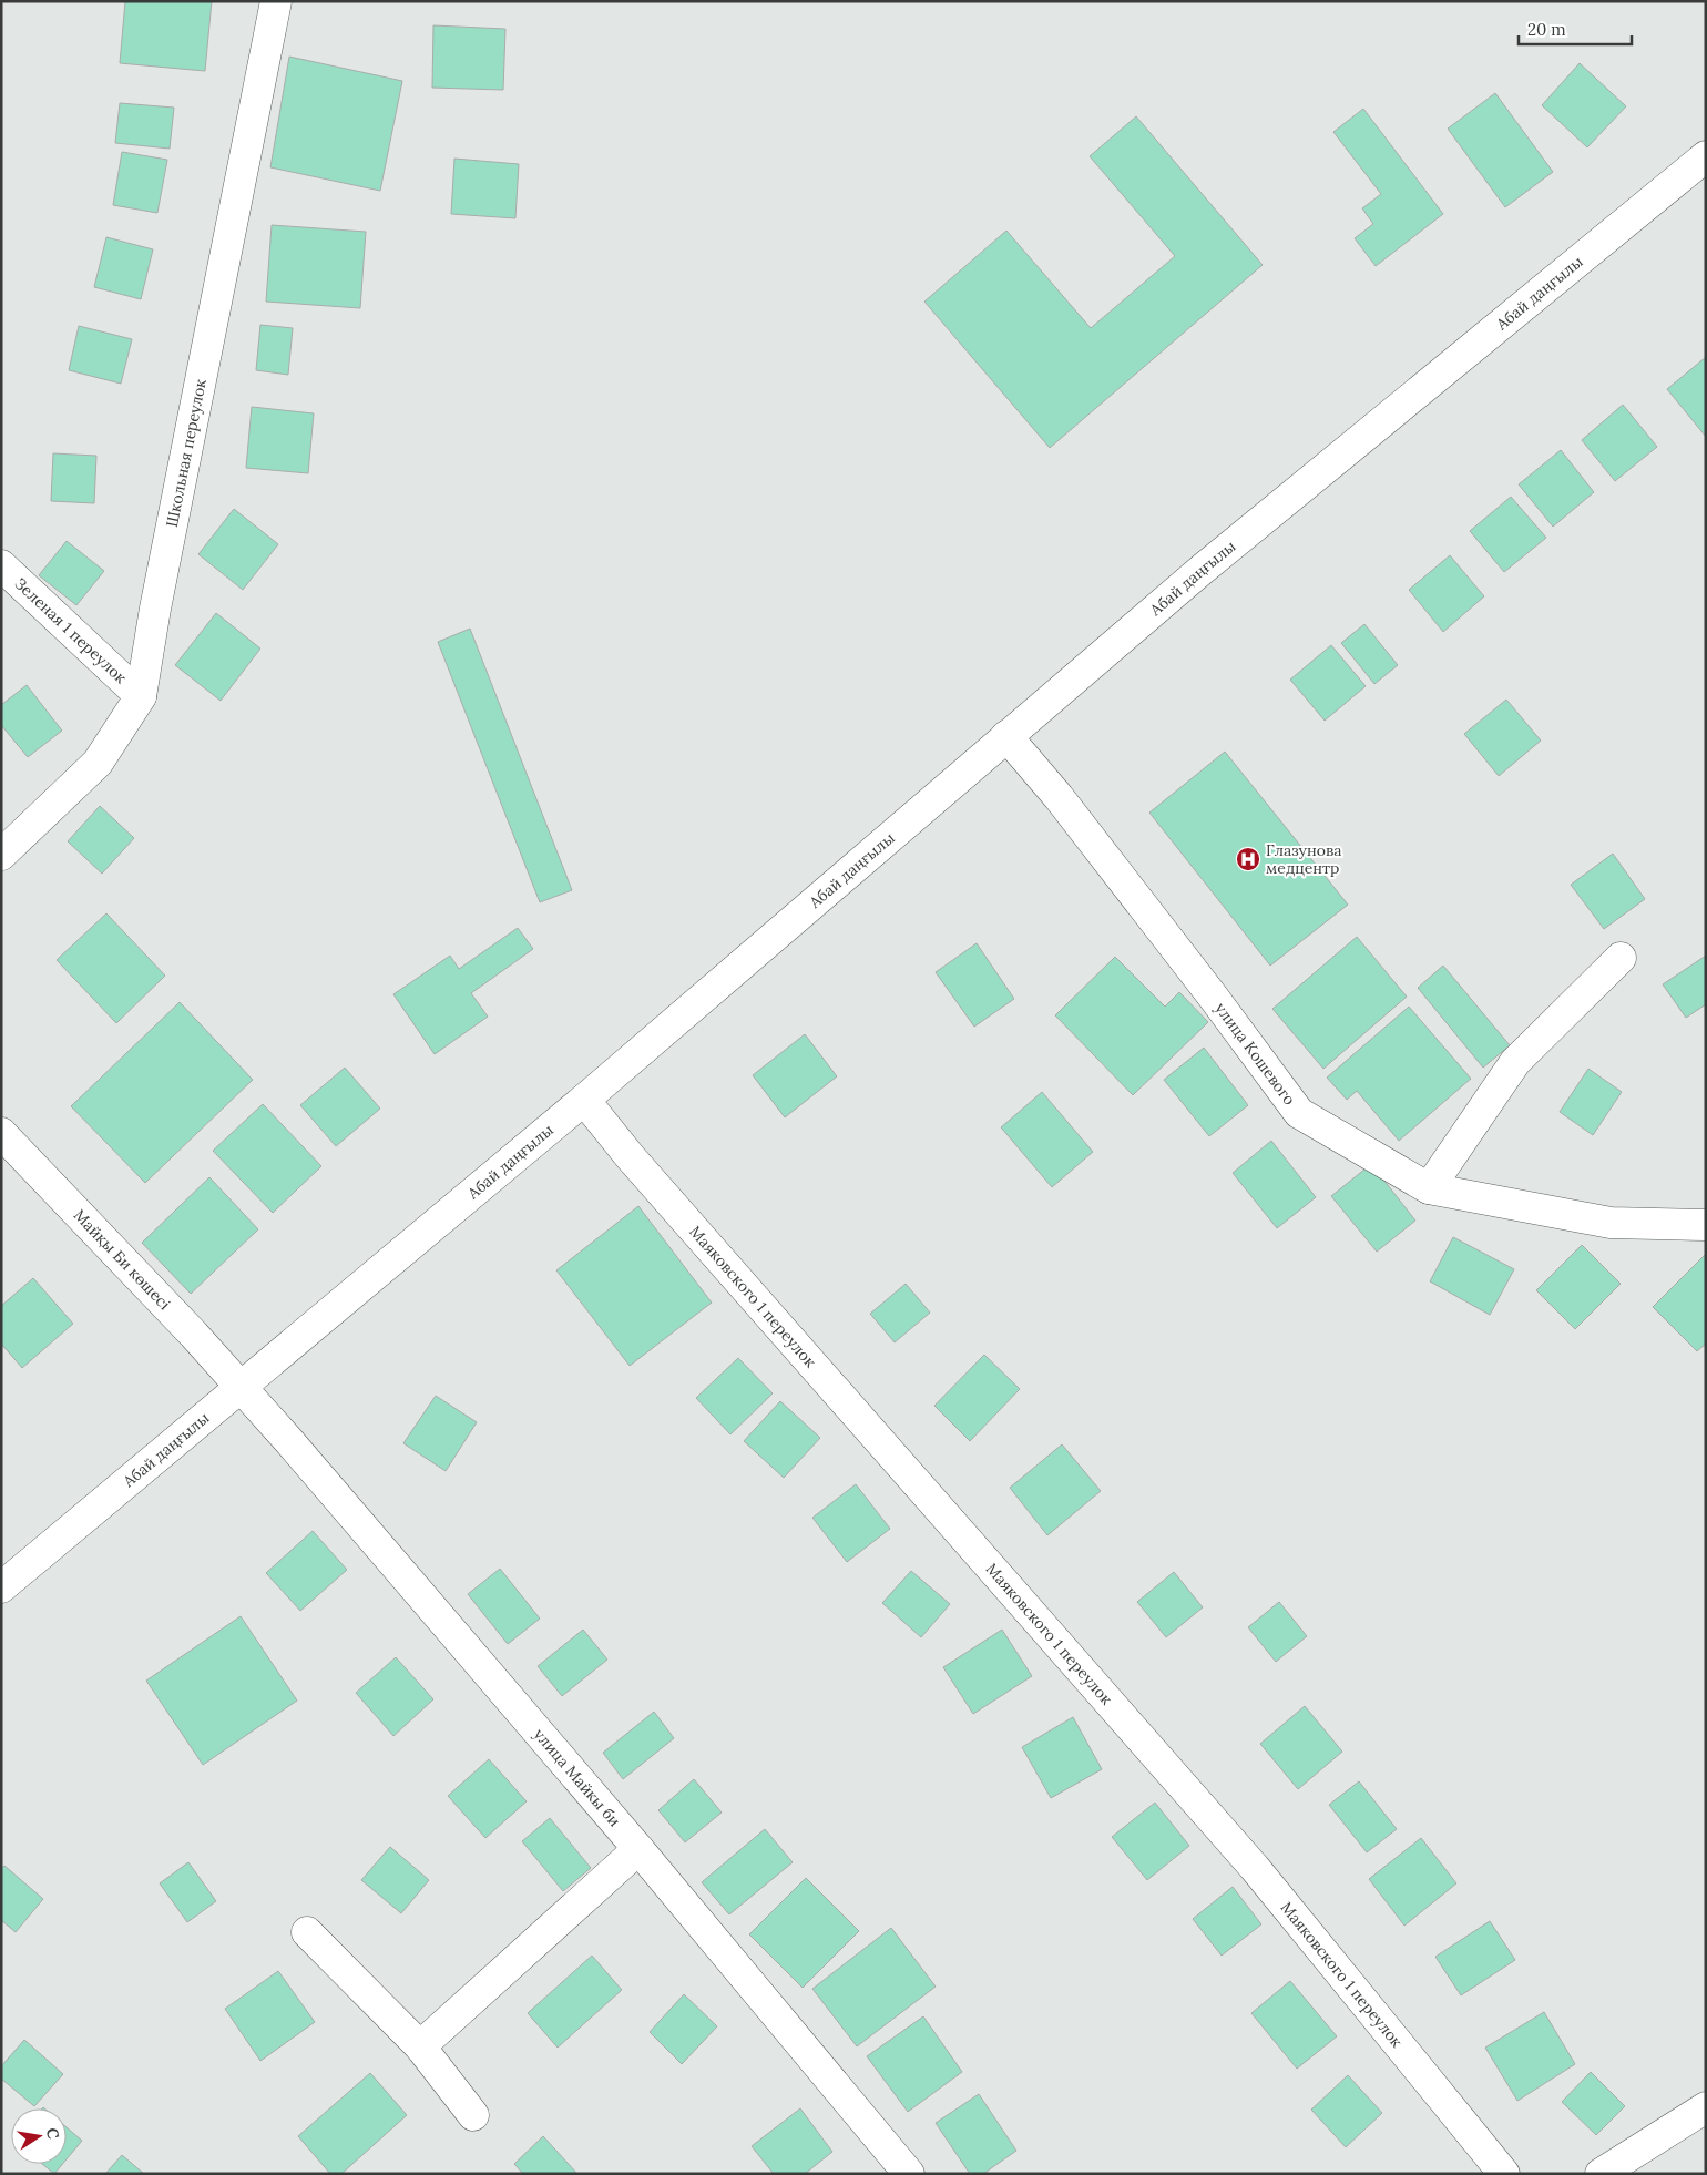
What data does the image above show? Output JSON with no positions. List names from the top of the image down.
{
  "streets": {
    "street": [
      "Абай даңғылы",
      "Школьная переулок",
      "Зеленая 1 переулок",
      "улица Кошевого",
      "Майқы Би көшесі",
      "Маяковского 1 переулок",
      "улица Майкы би"
    ]
  },
  "crossings": [
    ["Абай даңғылы", "улица Кошевого"],
    ["Абай даңғылы", "Майқы Би көшесі"],
    ["Абай даңғылы", "Маяковского 1 переулок"],
    ["Абай даңғылы", "улица Майкы би"],
    ["Школьная переулок", "Зеленая 1 переулок"],
    ["Майқы Би көшесі", "улица Майкы би"]
  ],
  "places": {
    "hospital": ["Глазунова медцентр"]
  },
  "scale_bar": "20 m",
  "north": "right"
}
